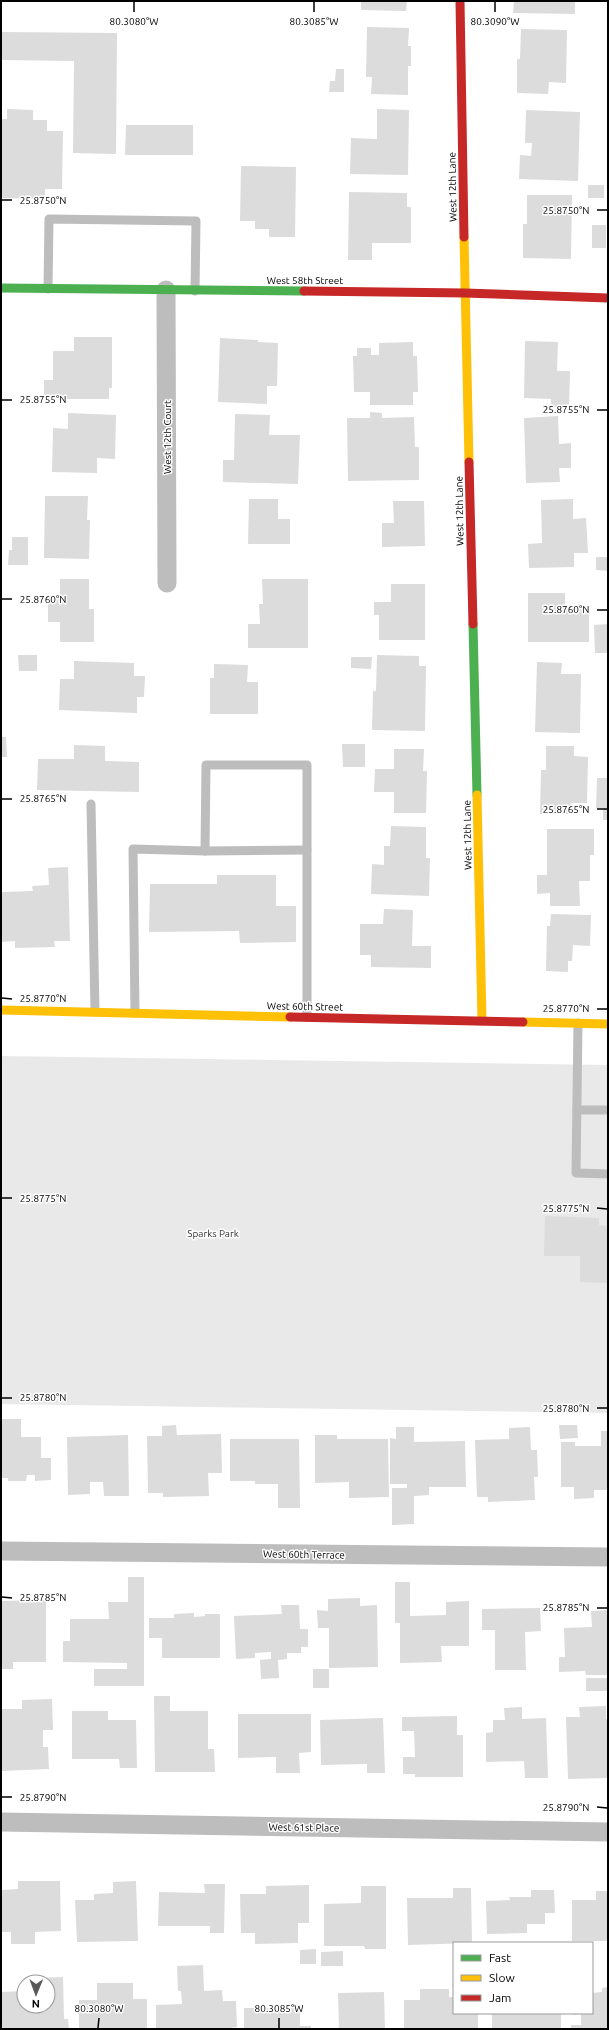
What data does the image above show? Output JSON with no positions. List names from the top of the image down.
{
  "streets": {
    "street": [
      "West 12th Lane",
      "West 58th Street",
      "West 12th Court",
      "West 60th Street",
      "West 60th Terrace",
      "West 61st Place"
    ]
  },
  "crossings": [
    ["West 12th Lane", "West 58th Street"],
    ["West 12th Lane", "West 60th Street"],
    ["West 58th Street", "West 12th Court"]
  ],
  "parks": ["Sparks Park"],
  "legend": ["Fast", "Slow", "Jam"],
  "north": "bottom",
  "coordinates": [
    "80.3080°W",
    "80.3085°W",
    "80.3090°W",
    "25.8750°N",
    "25.8755°N",
    "25.8760°N",
    "25.8765°N",
    "25.8770°N",
    "25.8775°N",
    "25.8780°N",
    "25.8785°N",
    "25.8790°N"
  ]
}
